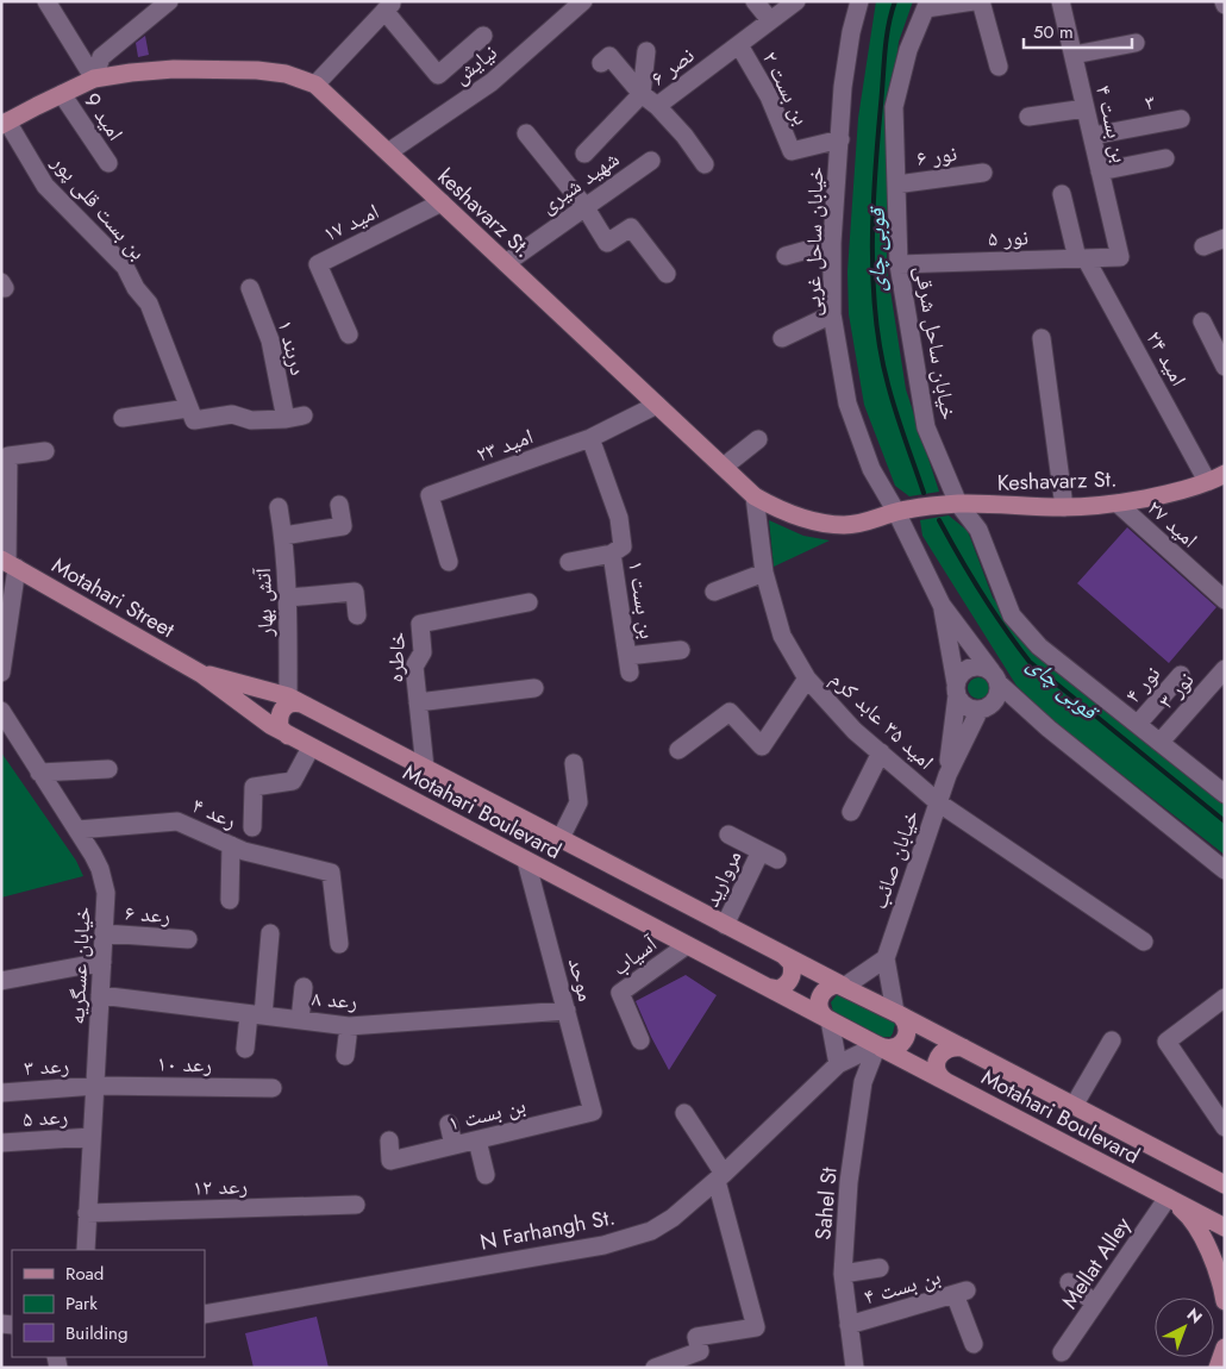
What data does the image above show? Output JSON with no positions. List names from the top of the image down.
{
  "streets": {
    "main road": [
      "keshavarz St.",
      "Keshavarz St.",
      "Motahari Street",
      "Motahari Boulevard"
    ],
    "street": [
      "نیایش",
      "نصر ۶",
      "بن بست ۲",
      "۳",
      "امید 9",
      "بن بست ۴",
      "نور ۶",
      "شهید شیری",
      "بن بست قلی پور",
      "امید ۱۷",
      "نور ۵",
      "خیابان ساحل غربی",
      "خیابان ساحل شرقی",
      "دربند ۱",
      "امید ۲۴",
      "امید ۲۳",
      "امید ۲۷",
      "بن بست ۱",
      "آتش بهار",
      "خاطره",
      "نور ۴",
      "نور ۳",
      "امید ۳۵ عابد کرم",
      "رعد ۴",
      "خیابان صائب",
      "مروارید",
      "رعد ۶",
      "آسیاب",
      "خیابان عسگریه",
      "موحد",
      "رعد ۸",
      "رعد ۱۰",
      "رعد ۳",
      "رعد ۵",
      "رعد ۱۲",
      "Sahel St",
      "N Farhangh St.",
      "Mellat Alley"
    ]
  },
  "crossings": [
    ["نیایش", "keshavarz St."],
    ["نصر ۶", "بن بست ۲"],
    ["بن بست ۲", "خیابان ساحل غربی"],
    ["۳", "بن بست ۴"],
    ["امید 9", "keshavarz St."],
    ["بن بست ۴", "نور ۵"],
    ["بن بست ۴", "Sahel St"],
    ["نور ۶", "خیابان ساحل شرقی"],
    ["شهید شیری", "keshavarz St."],
    ["بن بست قلی پور", "keshavarz St."],
    ["بن بست قلی پور", "دربند ۱"],
    ["keshavarz St.", "امید ۱۷"],
    ["keshavarz St.", "خیابان ساحل غربی"],
    ["keshavarz St.", "امید ۲۳"],
    ["keshavarz St.", "Keshavarz St."],
    ["keshavarz St.", "امید ۳۵ عابد کرم"],
    ["نور ۵", "خیابان ساحل شرقی"],
    ["نور ۵", "امید ۲۴"],
    ["خیابان ساحل غربی", "Keshavarz St."],
    ["خیابان ساحل غربی", "خیابان صائب"],
    ["خیابان ساحل شرقی", "Keshavarz St."],
    ["خیابان ساحل شرقی", "نور ۴"],
    ["خیابان ساحل شرقی", "نور ۳"],
    ["امید ۲۴", "Keshavarz St."],
    ["امید ۲۳", "بن بست ۱"],
    ["Keshavarz St.", "امید ۲۷"],
    ["Motahari Street", "Motahari Boulevard"],
    ["بن بست ۱", "موحد"],
    ["آتش بهار", "Motahari Boulevard"],
    ["خاطره", "Motahari Boulevard"],
    ["امید ۳۵ عابد کرم", "خیابان صائب"],
    ["Motahari Boulevard", "خیابان صائب"],
    ["Motahari Boulevard", "مروارید"],
    ["Motahari Boulevard", "آسیاب"],
    ["Motahari Boulevard", "موحد"],
    ["Motahari Boulevard", "Sahel St"],
    ["Motahari Boulevard", "N Farhangh St."],
    ["Motahari Boulevard", "Mellat Alley"],
    ["رعد ۴", "خیابان عسگریه"],
    ["رعد ۶", "خیابان عسگریه"],
    ["خیابان عسگریه", "رعد ۸"],
    ["خیابان عسگریه", "رعد ۱۰"],
    ["خیابان عسگریه", "رعد ۳"],
    ["خیابان عسگریه", "رعد ۵"],
    ["خیابان عسگریه", "رعد ۱۲"],
    ["موحد", "رعد ۸"],
    ["رعد ۱۰", "رعد ۳"],
    ["Sahel St", "N Farhangh St."]
  ],
  "water": ["قوبی چای"],
  "legend": ["Road", "Park", "Building"],
  "scale_bar": "50 m",
  "north": "top right"
}
